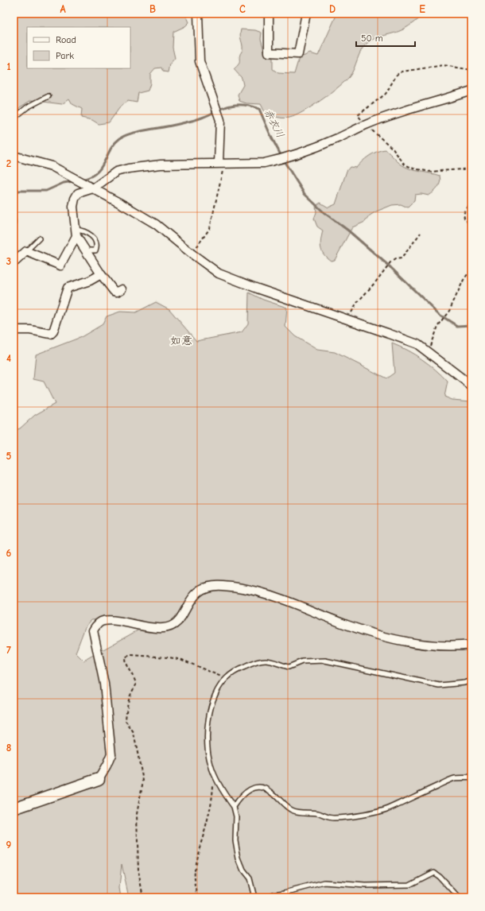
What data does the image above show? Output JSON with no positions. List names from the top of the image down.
{
  "districts": ["如意"],
  "water": ["赤衣川"],
  "legend": ["Road", "Park"],
  "scale_bar": "50 m",
  "grid": {
    "columns": [
      "A",
      "B",
      "C",
      "D",
      "E"
    ],
    "rows": [
      "1",
      "2",
      "3",
      "4",
      "5",
      "6",
      "7",
      "8",
      "9"
    ]
  }
}
